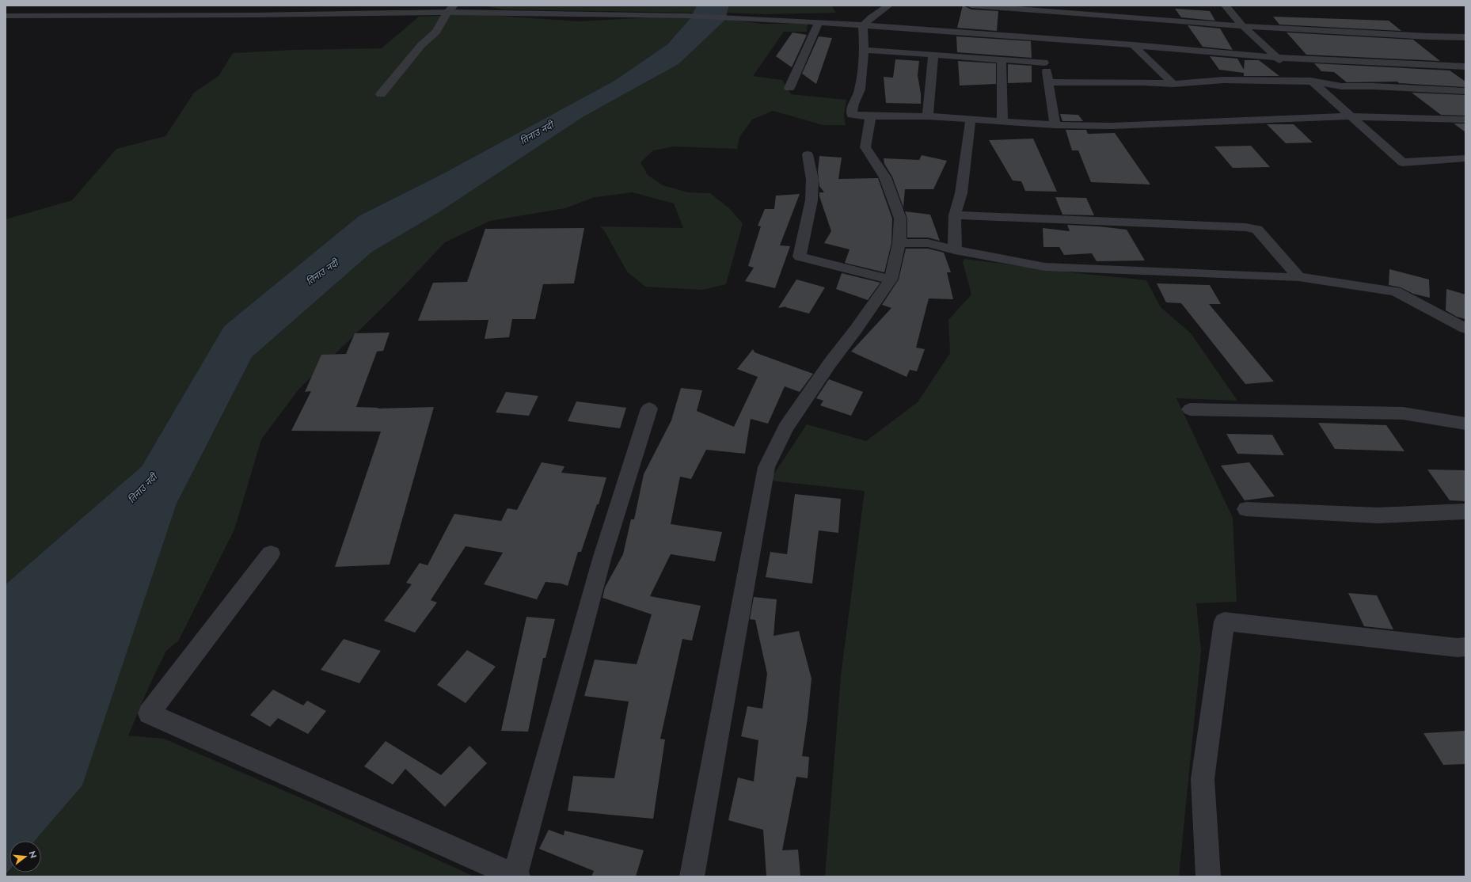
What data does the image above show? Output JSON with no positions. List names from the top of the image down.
{
  "water": ["तिनाउ नदी"],
  "north": "right"
}
